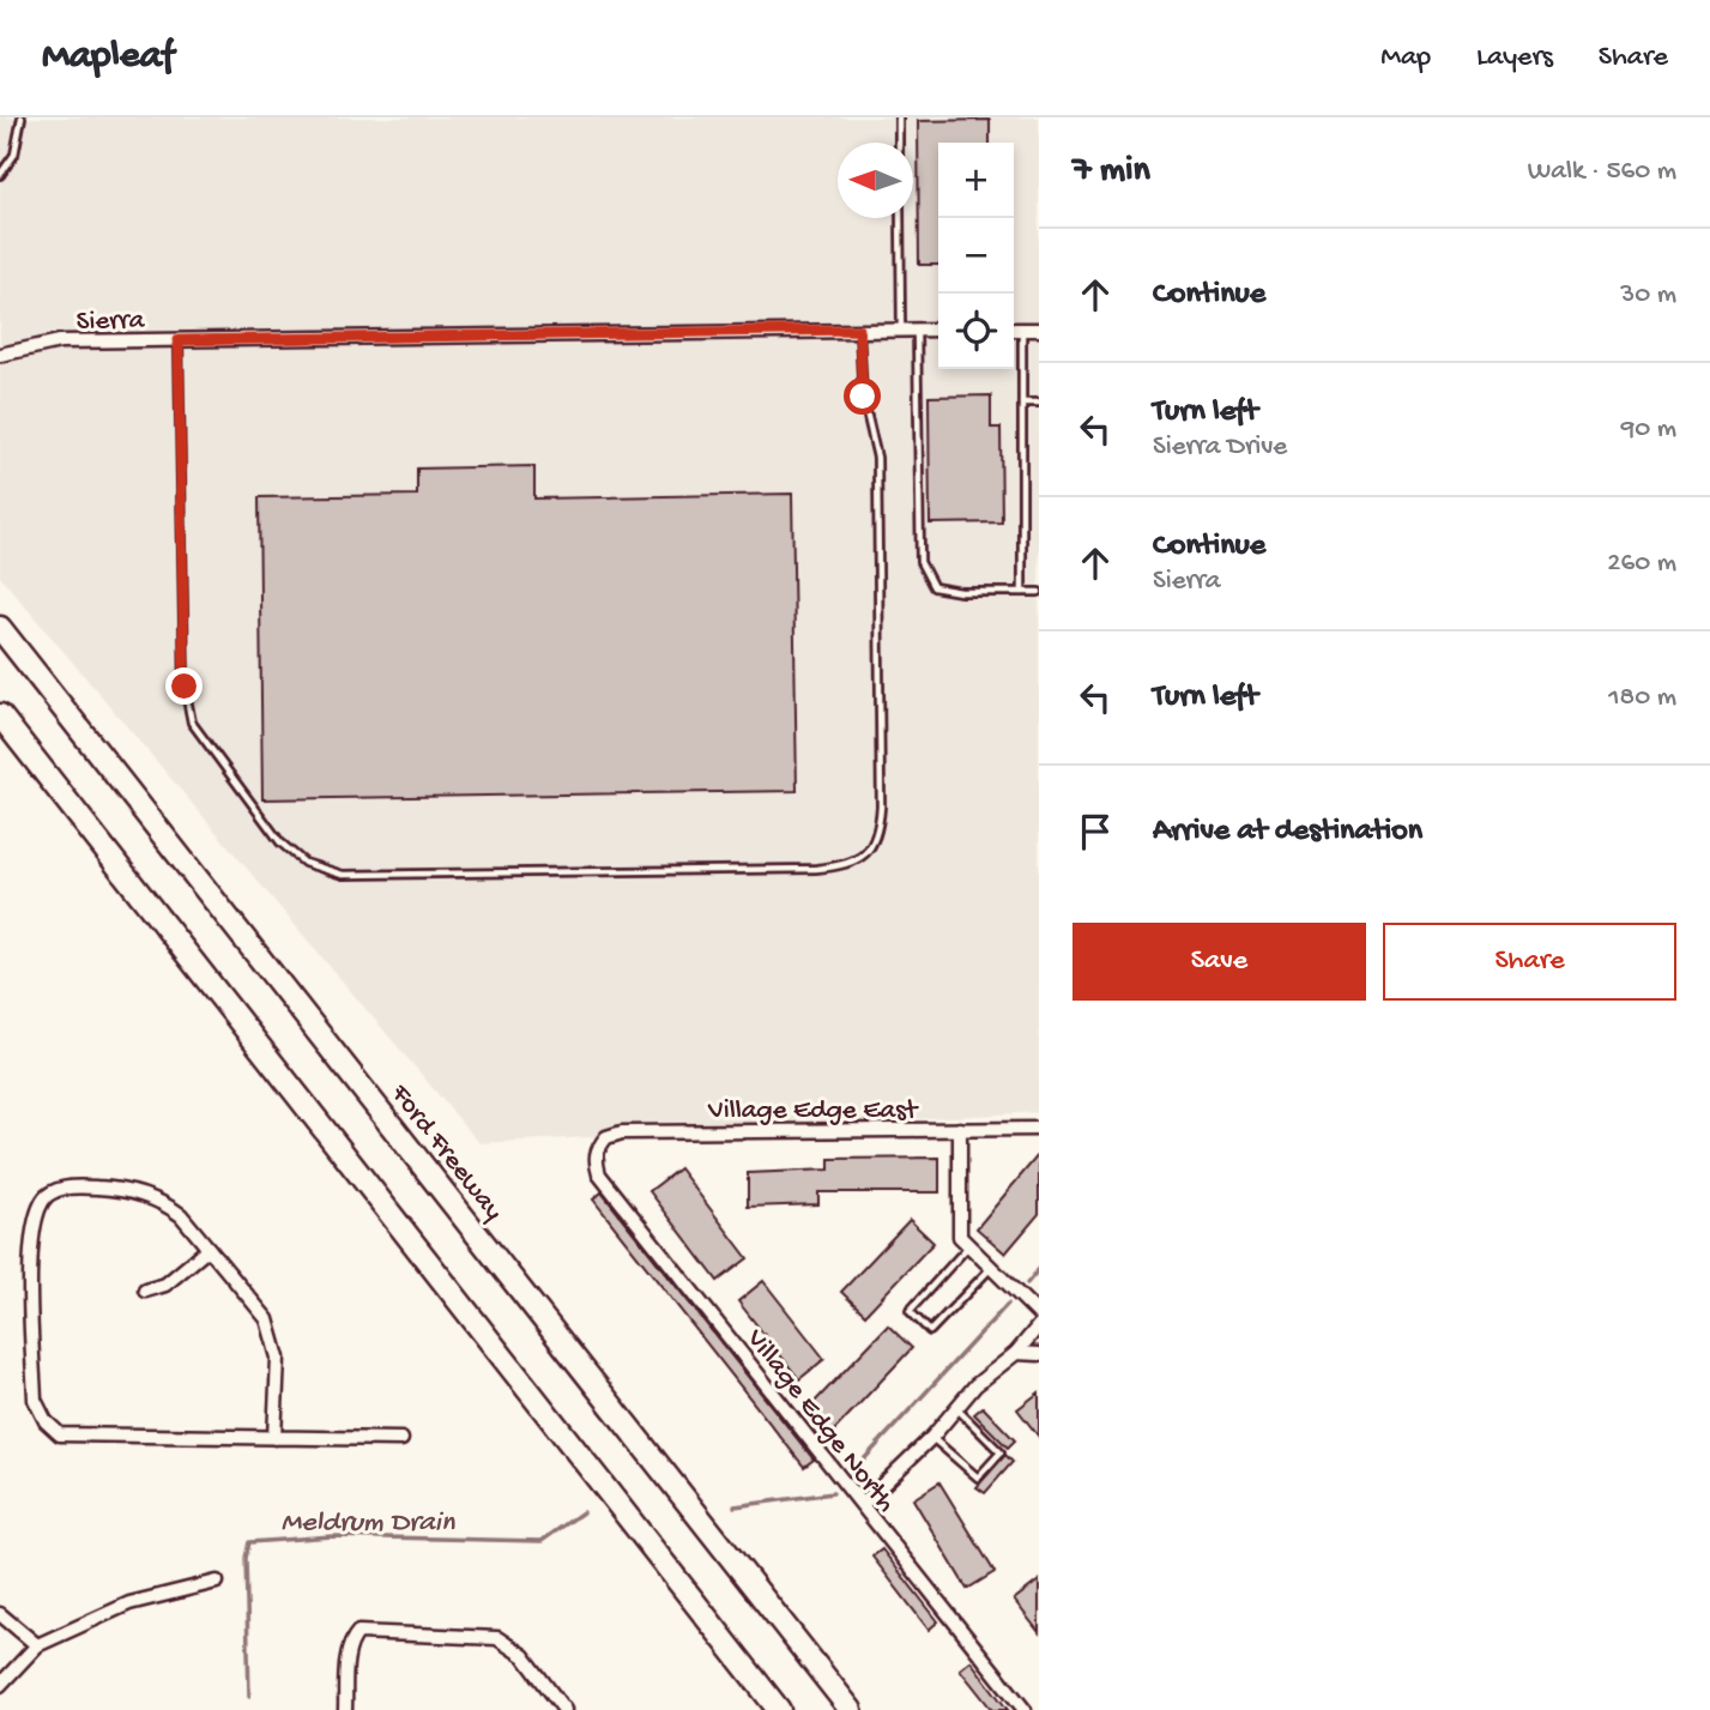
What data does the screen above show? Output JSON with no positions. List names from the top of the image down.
{
  "streets": {
    "highway": ["Ford Freeway"],
    "street": ["Sierra", "Village Edge East", "Village Edge North"]
  },
  "crossings": [
    ["Village Edge East", "Village Edge North"]
  ],
  "water": ["Meldrum Drain"],
  "north": "left",
  "page": {
    "header": "Mapleaf",
    "nav": ["Map", "Layers", "Share"],
    "heading": ["7 min", "Walk · 560 m"],
    "map_buttons": ["+", "−"],
    "list": [
      ["Continue", "30 m"],
      ["Turn left", "Sierra Drive", "90 m"],
      ["Continue", "Sierra", "260 m"],
      ["Turn left", "180 m"],
      "Arrive at destination"
    ],
    "buttons": ["Save", "Share"]
  }
}
